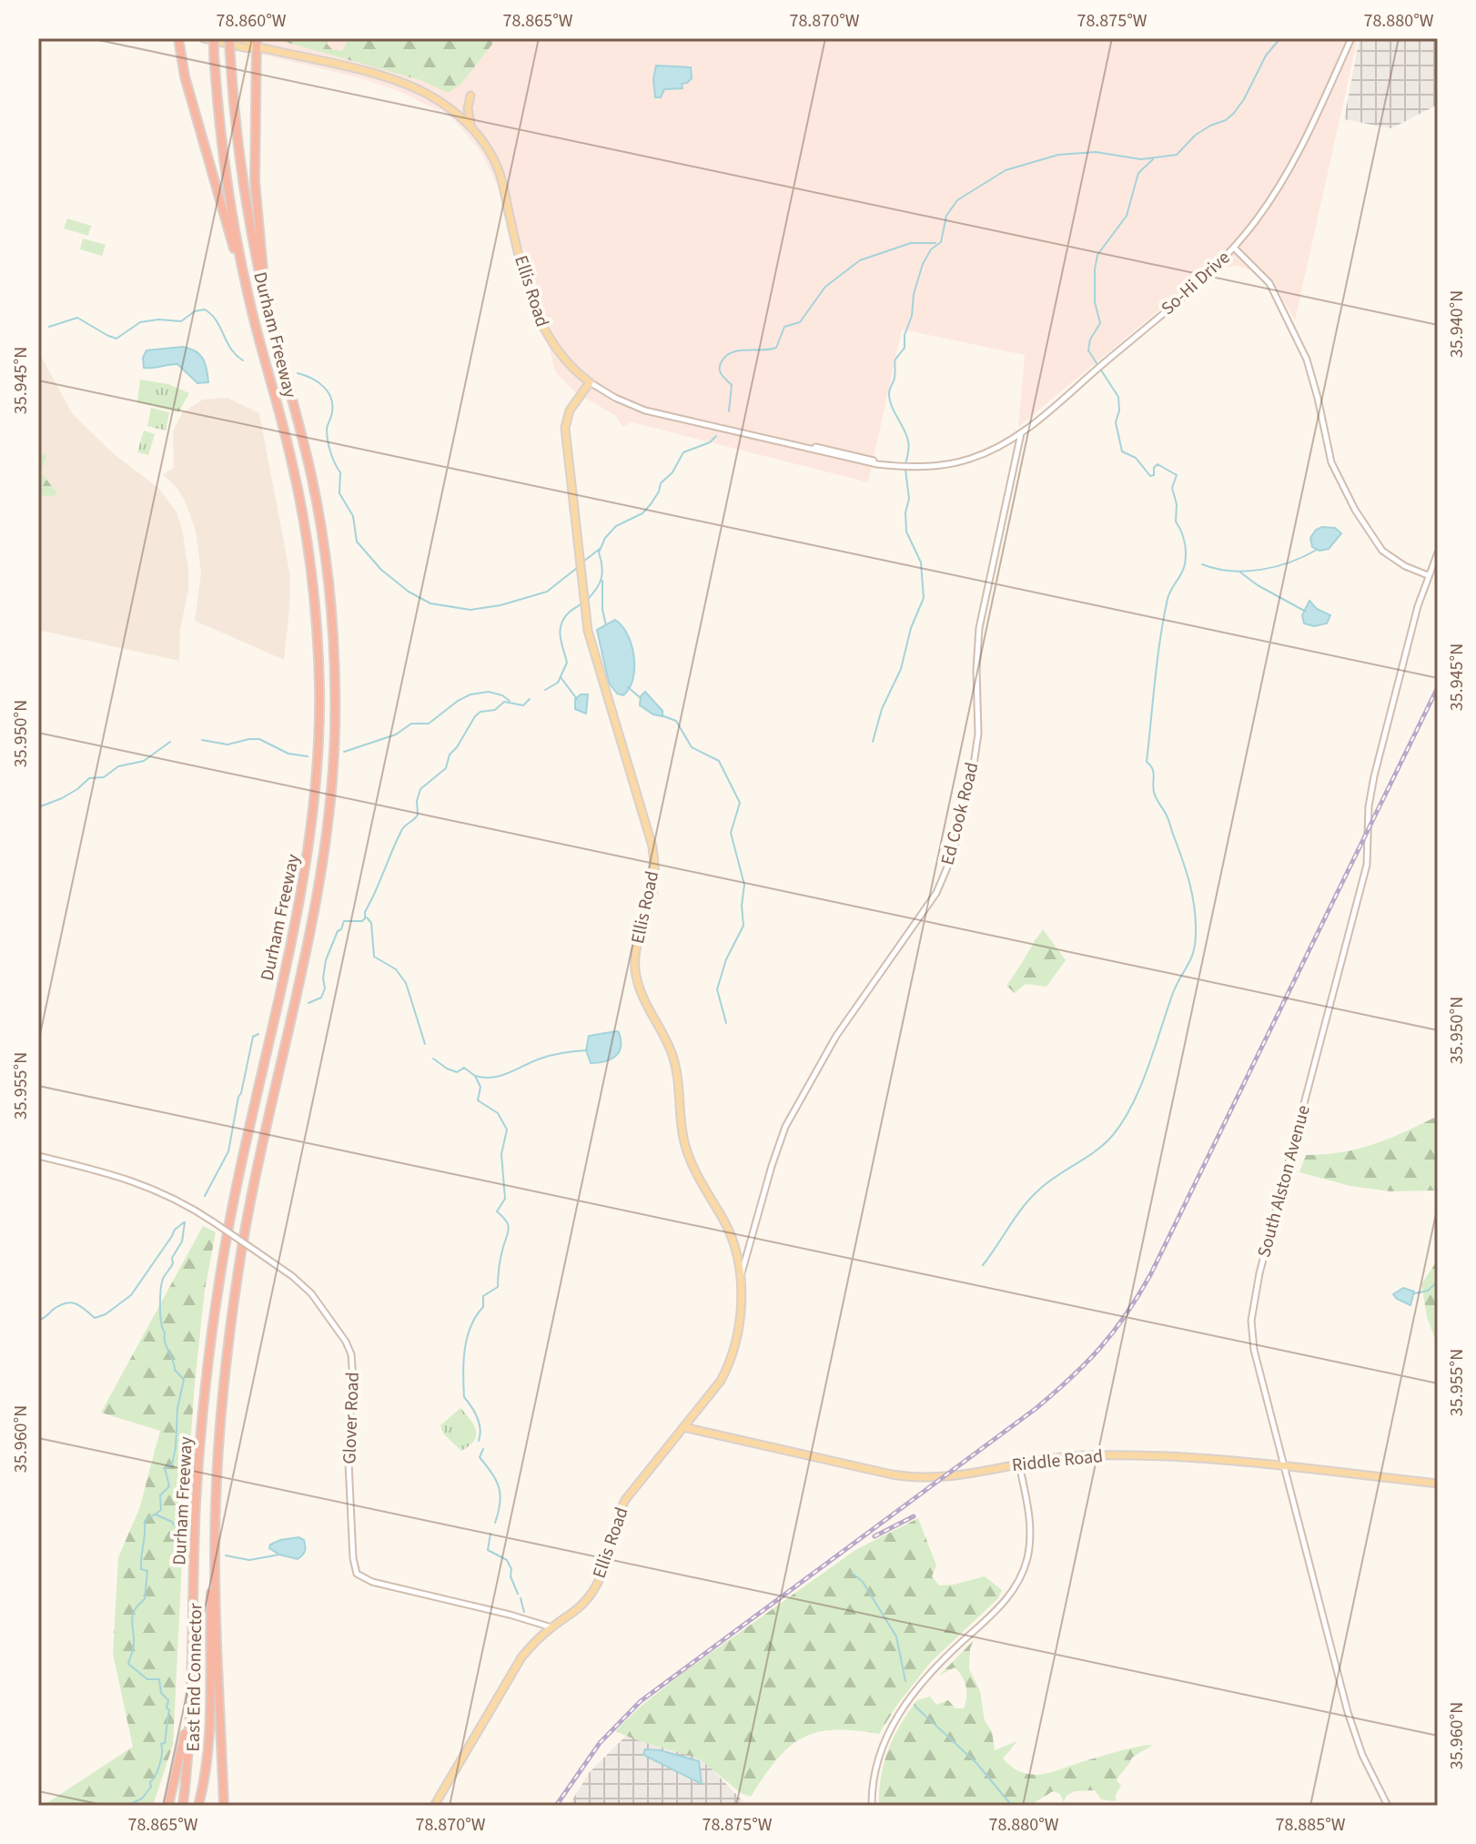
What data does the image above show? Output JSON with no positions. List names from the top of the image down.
{
  "streets": {
    "highway": ["Durham Freeway", "East End Connector"],
    "main road": ["Ellis Road", "Riddle Road"],
    "street": [
      "So-Hi Drive",
      "Ed Cook Road",
      "South Alston Avenue",
      "Glover Road"
    ]
  },
  "crossings": [
    ["So-Hi Drive", "Ellis Road"],
    ["So-Hi Drive", "Ed Cook Road"],
    ["So-Hi Drive", "South Alston Avenue"],
    ["Ellis Road", "Ed Cook Road"],
    ["Ellis Road", "Glover Road"],
    ["Ellis Road", "Riddle Road"],
    ["Durham Freeway", "East End Connector"],
    ["South Alston Avenue", "Riddle Road"]
  ],
  "coordinates": [
    "78.860°W",
    "78.865°W",
    "78.870°W",
    "78.875°W",
    "78.880°W",
    "35.940°N",
    "35.945°N",
    "35.950°N",
    "35.955°N",
    "35.960°N",
    "78.885°W"
  ]
}
